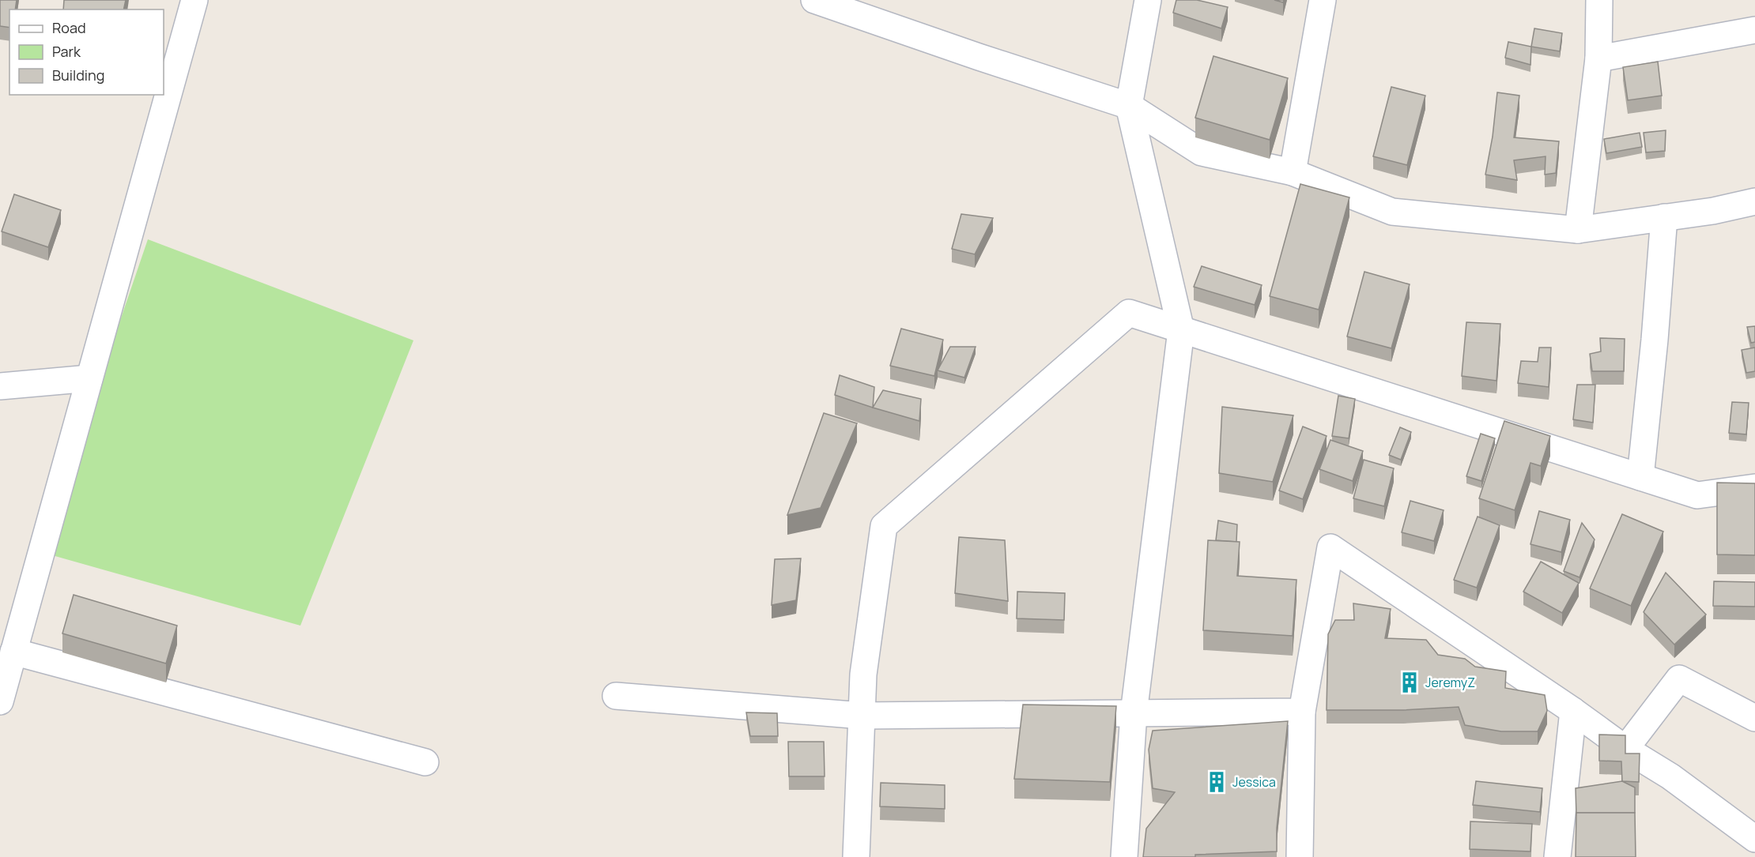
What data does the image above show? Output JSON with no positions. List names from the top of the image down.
{
  "places": {
    "building": ["JeremyZ", "Jessica"]
  },
  "legend": ["Road", "Park", "Building"]
}
